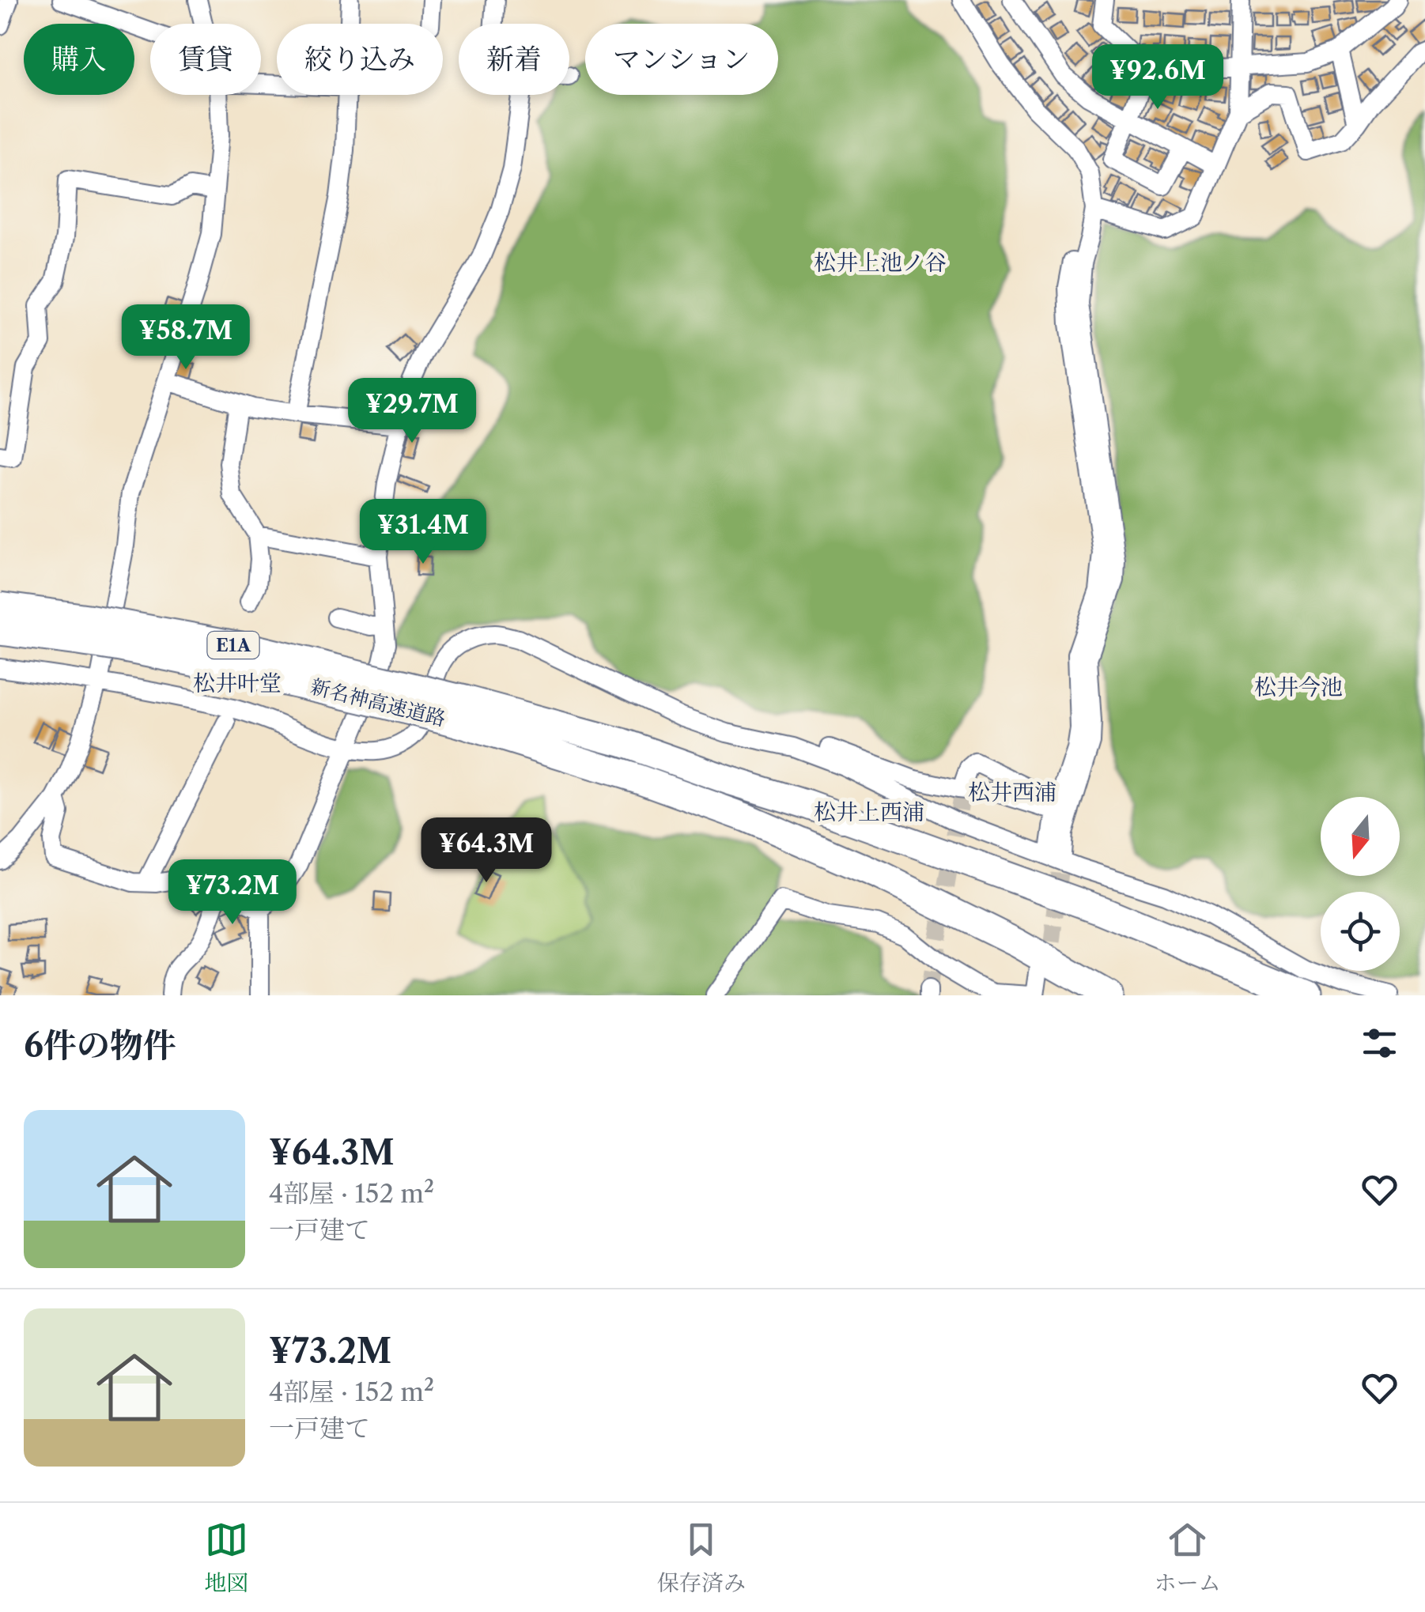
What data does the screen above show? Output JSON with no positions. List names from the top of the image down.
{
  "streets": {
    "highway": ["E1A", "新名神高速道路"]
  },
  "districts": [
    "松井上池ノ谷",
    "松井叶堂",
    "松井今池",
    "松井西浦",
    "松井上西浦"
  ],
  "north": "bottom",
  "page": {
    "chip": [
      "購入",
      "賃貸",
      "絞り込み",
      "新着",
      "マンション"
    ],
    "price": [
      "¥92.6M",
      "¥58.7M",
      "¥29.7M",
      "¥31.4M",
      "¥64.3M",
      "¥73.2M"
    ],
    "heading": "6件の物件",
    "list": [
      {
        "name": "¥64.3M",
        "note": "4部屋 · 152 m² · 一戸建て"
      },
      {
        "name": "¥73.2M",
        "note": "4部屋 · 152 m² · 一戸建て"
      }
    ],
    "tabs": ["地図", "保存済み", "ホーム"]
  }
}
